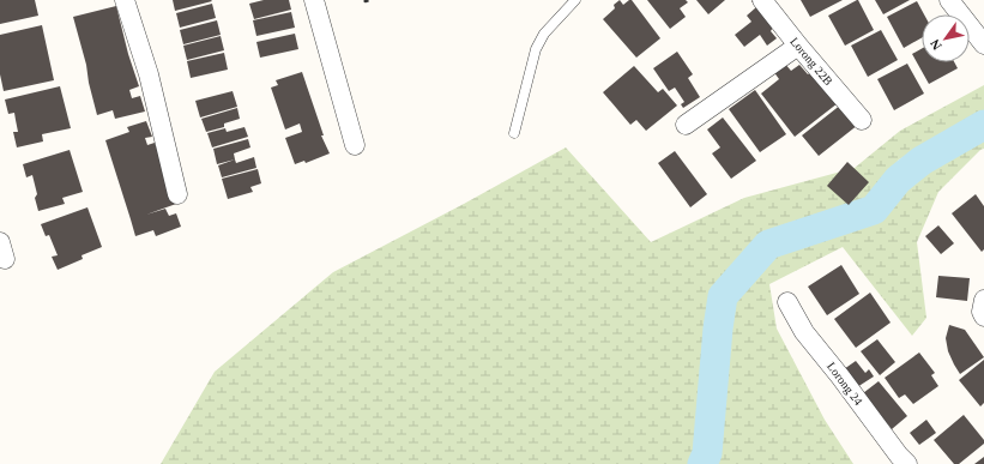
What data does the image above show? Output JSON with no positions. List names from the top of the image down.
{
  "streets": {
    "street": ["Lorong 22B", "Lorong 24"]
  },
  "north": "bottom left"
}
